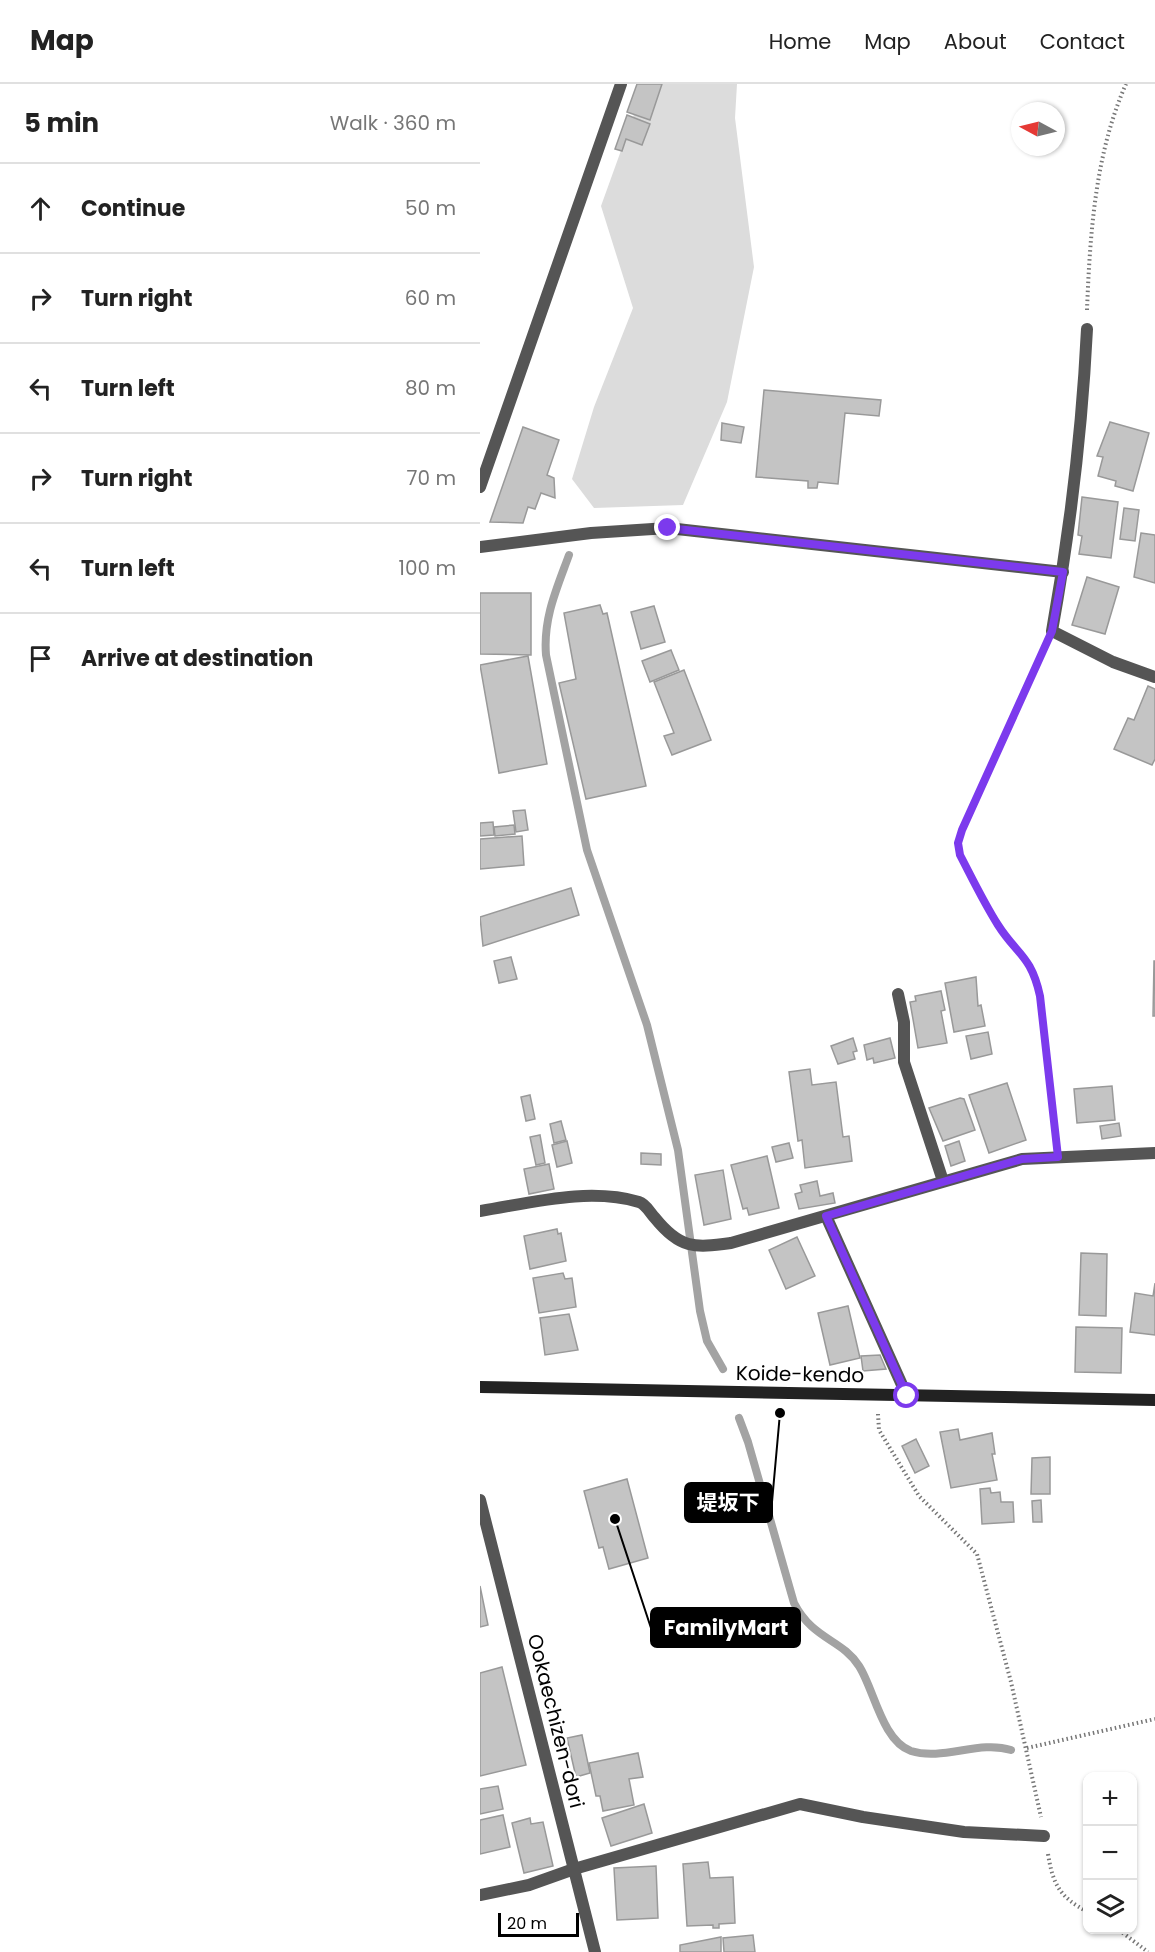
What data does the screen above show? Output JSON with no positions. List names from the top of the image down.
{
  "streets": {
    "main road": ["Koide-kendo"],
    "street": ["Ookaechizen-dori"]
  },
  "places": ["堤坂下", "FamilyMart"],
  "scale_bar": "20 m",
  "north": "left",
  "page": {
    "header": "Map",
    "nav": [
      "Home",
      "Map",
      "About",
      "Contact"
    ],
    "heading": ["5 min", "Walk · 360 m"],
    "list": [
      ["Continue", "50 m"],
      ["Turn right", "60 m"],
      ["Turn left", "80 m"],
      ["Turn right", "70 m"],
      ["Turn left", "100 m"],
      "Arrive at destination"
    ],
    "map_buttons": ["+", "−"],
    "scale": "20 m"
  }
}
